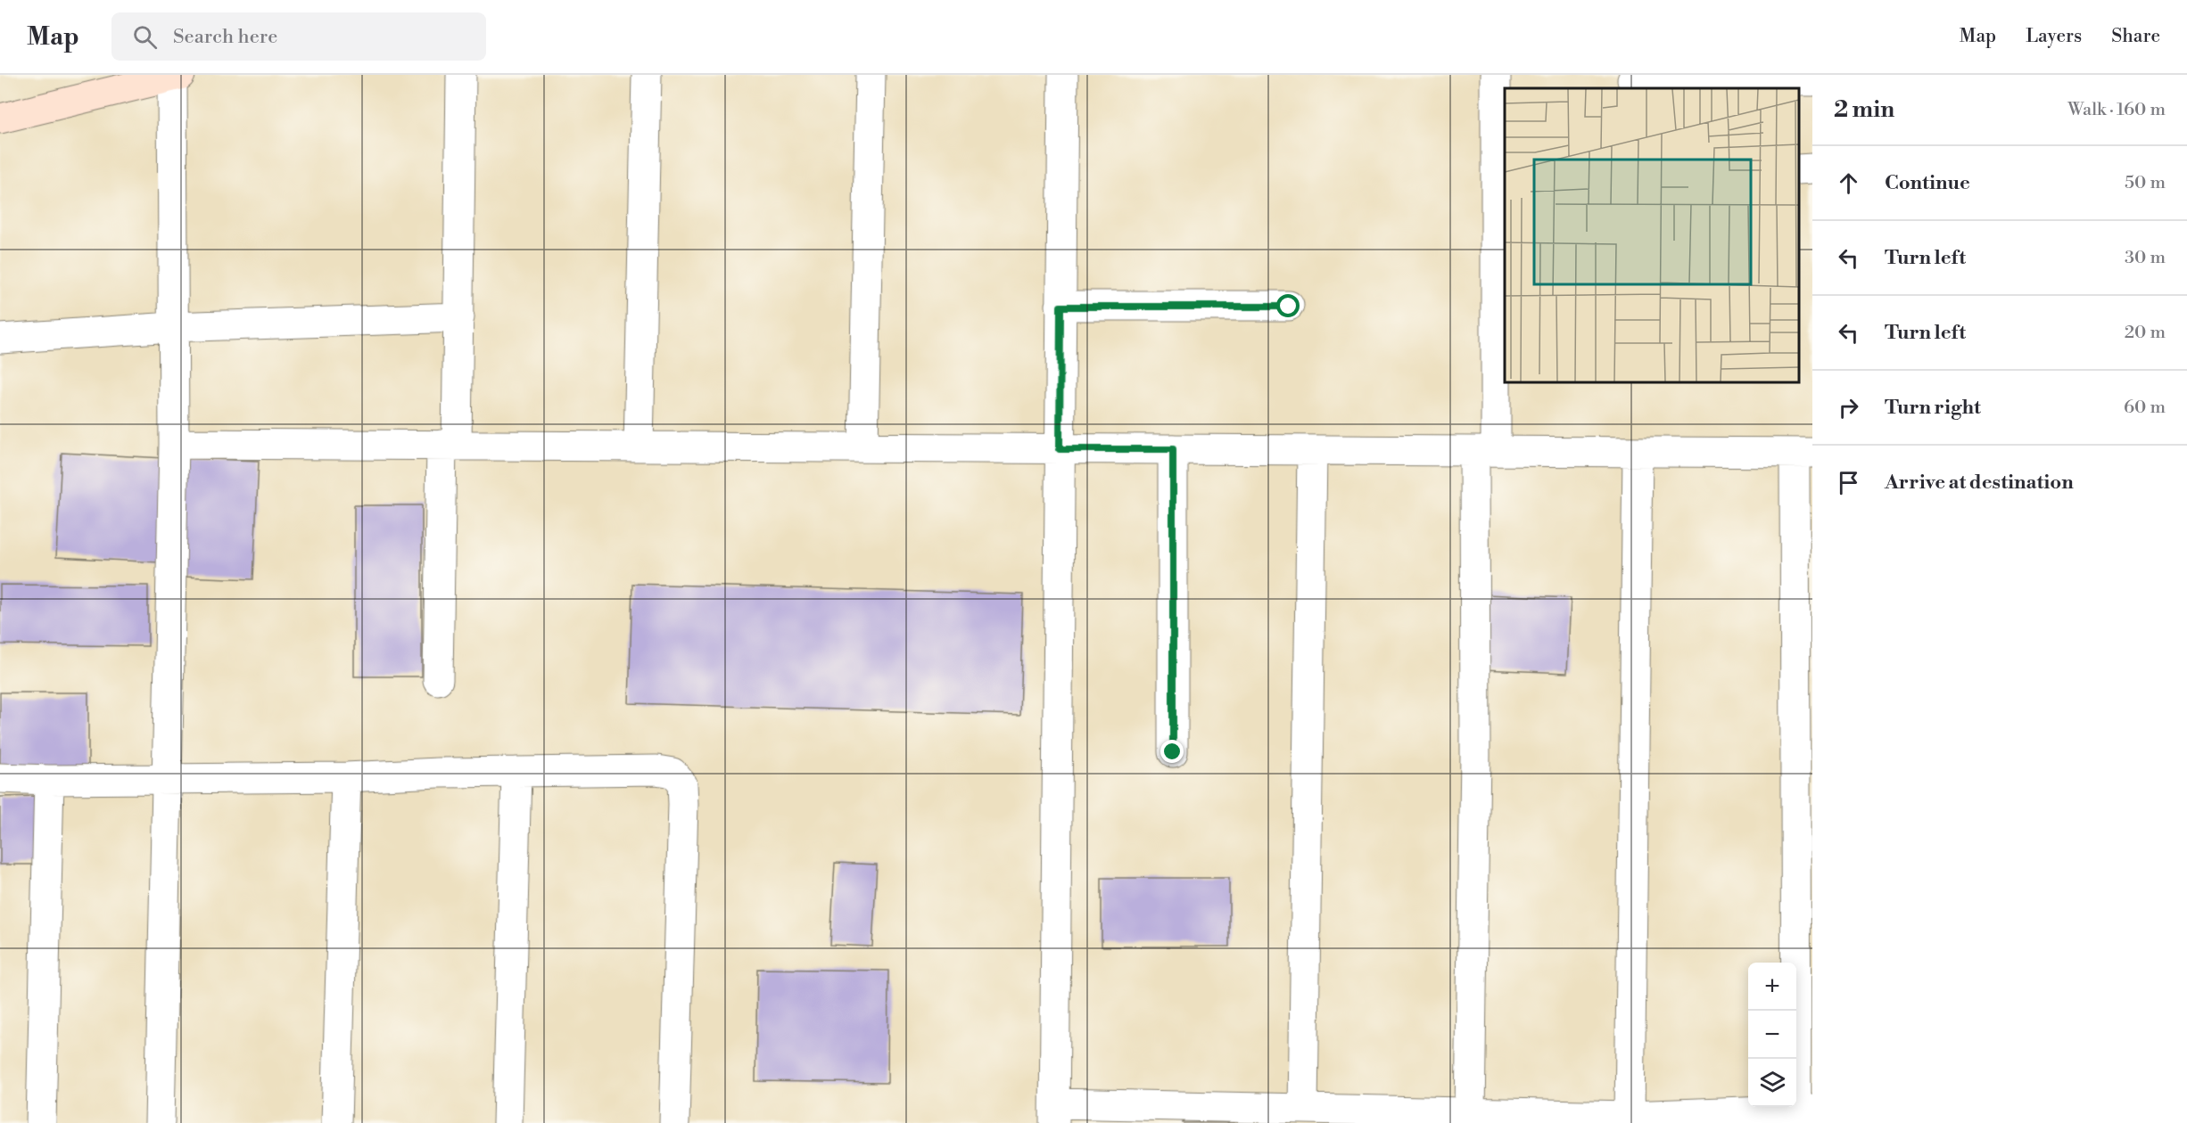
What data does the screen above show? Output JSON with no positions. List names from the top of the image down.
{
  "page": {
    "header": "Map",
    "search": "Search here",
    "nav": ["Map", "Layers", "Share"],
    "heading": ["2 min", "Walk · 160 m"],
    "list": [
      ["Continue", "50 m"],
      ["Turn left", "30 m"],
      ["Turn left", "20 m"],
      ["Turn right", "60 m"],
      "Arrive at destination"
    ],
    "map_buttons": ["+", "−"]
  }
}
